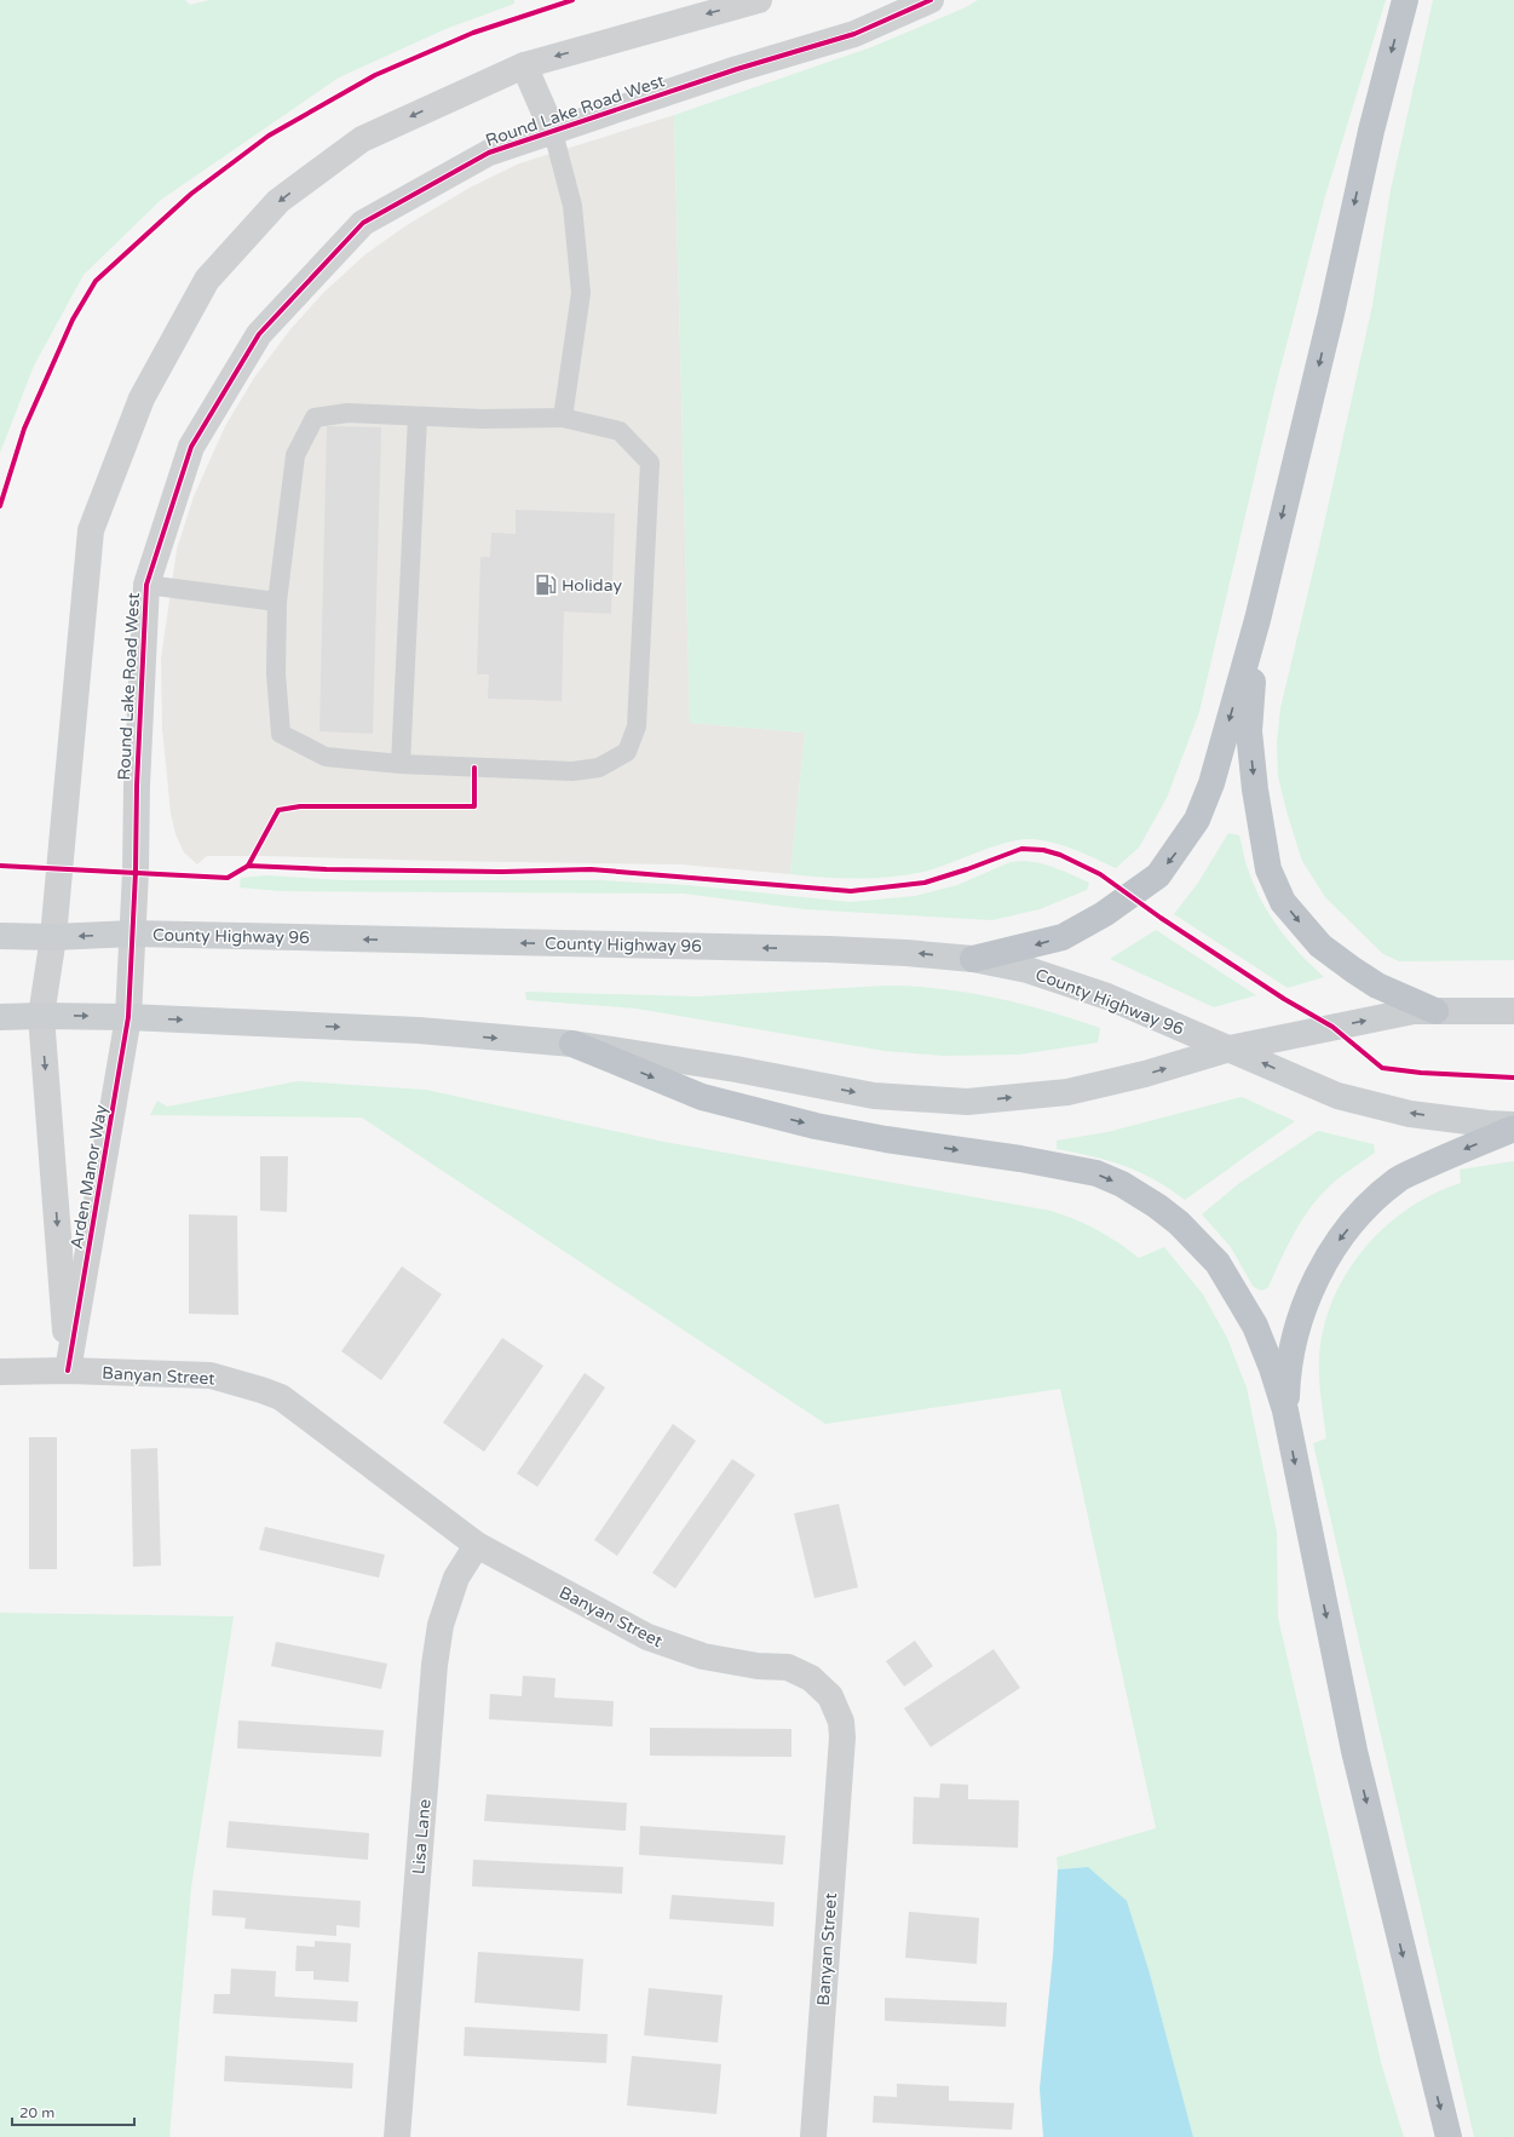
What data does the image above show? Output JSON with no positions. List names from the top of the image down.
{
  "streets": {
    "main road": ["County Highway 96"],
    "street": [
      "Round Lake Road West",
      "Arden Manor Way",
      "Banyan Street",
      "Lisa Lane"
    ]
  },
  "crossings": [
    ["Round Lake Road West", "County Highway 96"],
    ["Round Lake Road West", "Arden Manor Way"],
    ["County Highway 96", "Arden Manor Way"],
    ["Arden Manor Way", "Banyan Street"],
    ["Banyan Street", "Lisa Lane"]
  ],
  "places": {
    "fuel station": ["Holiday"]
  },
  "scale_bar": "20 m"
}
